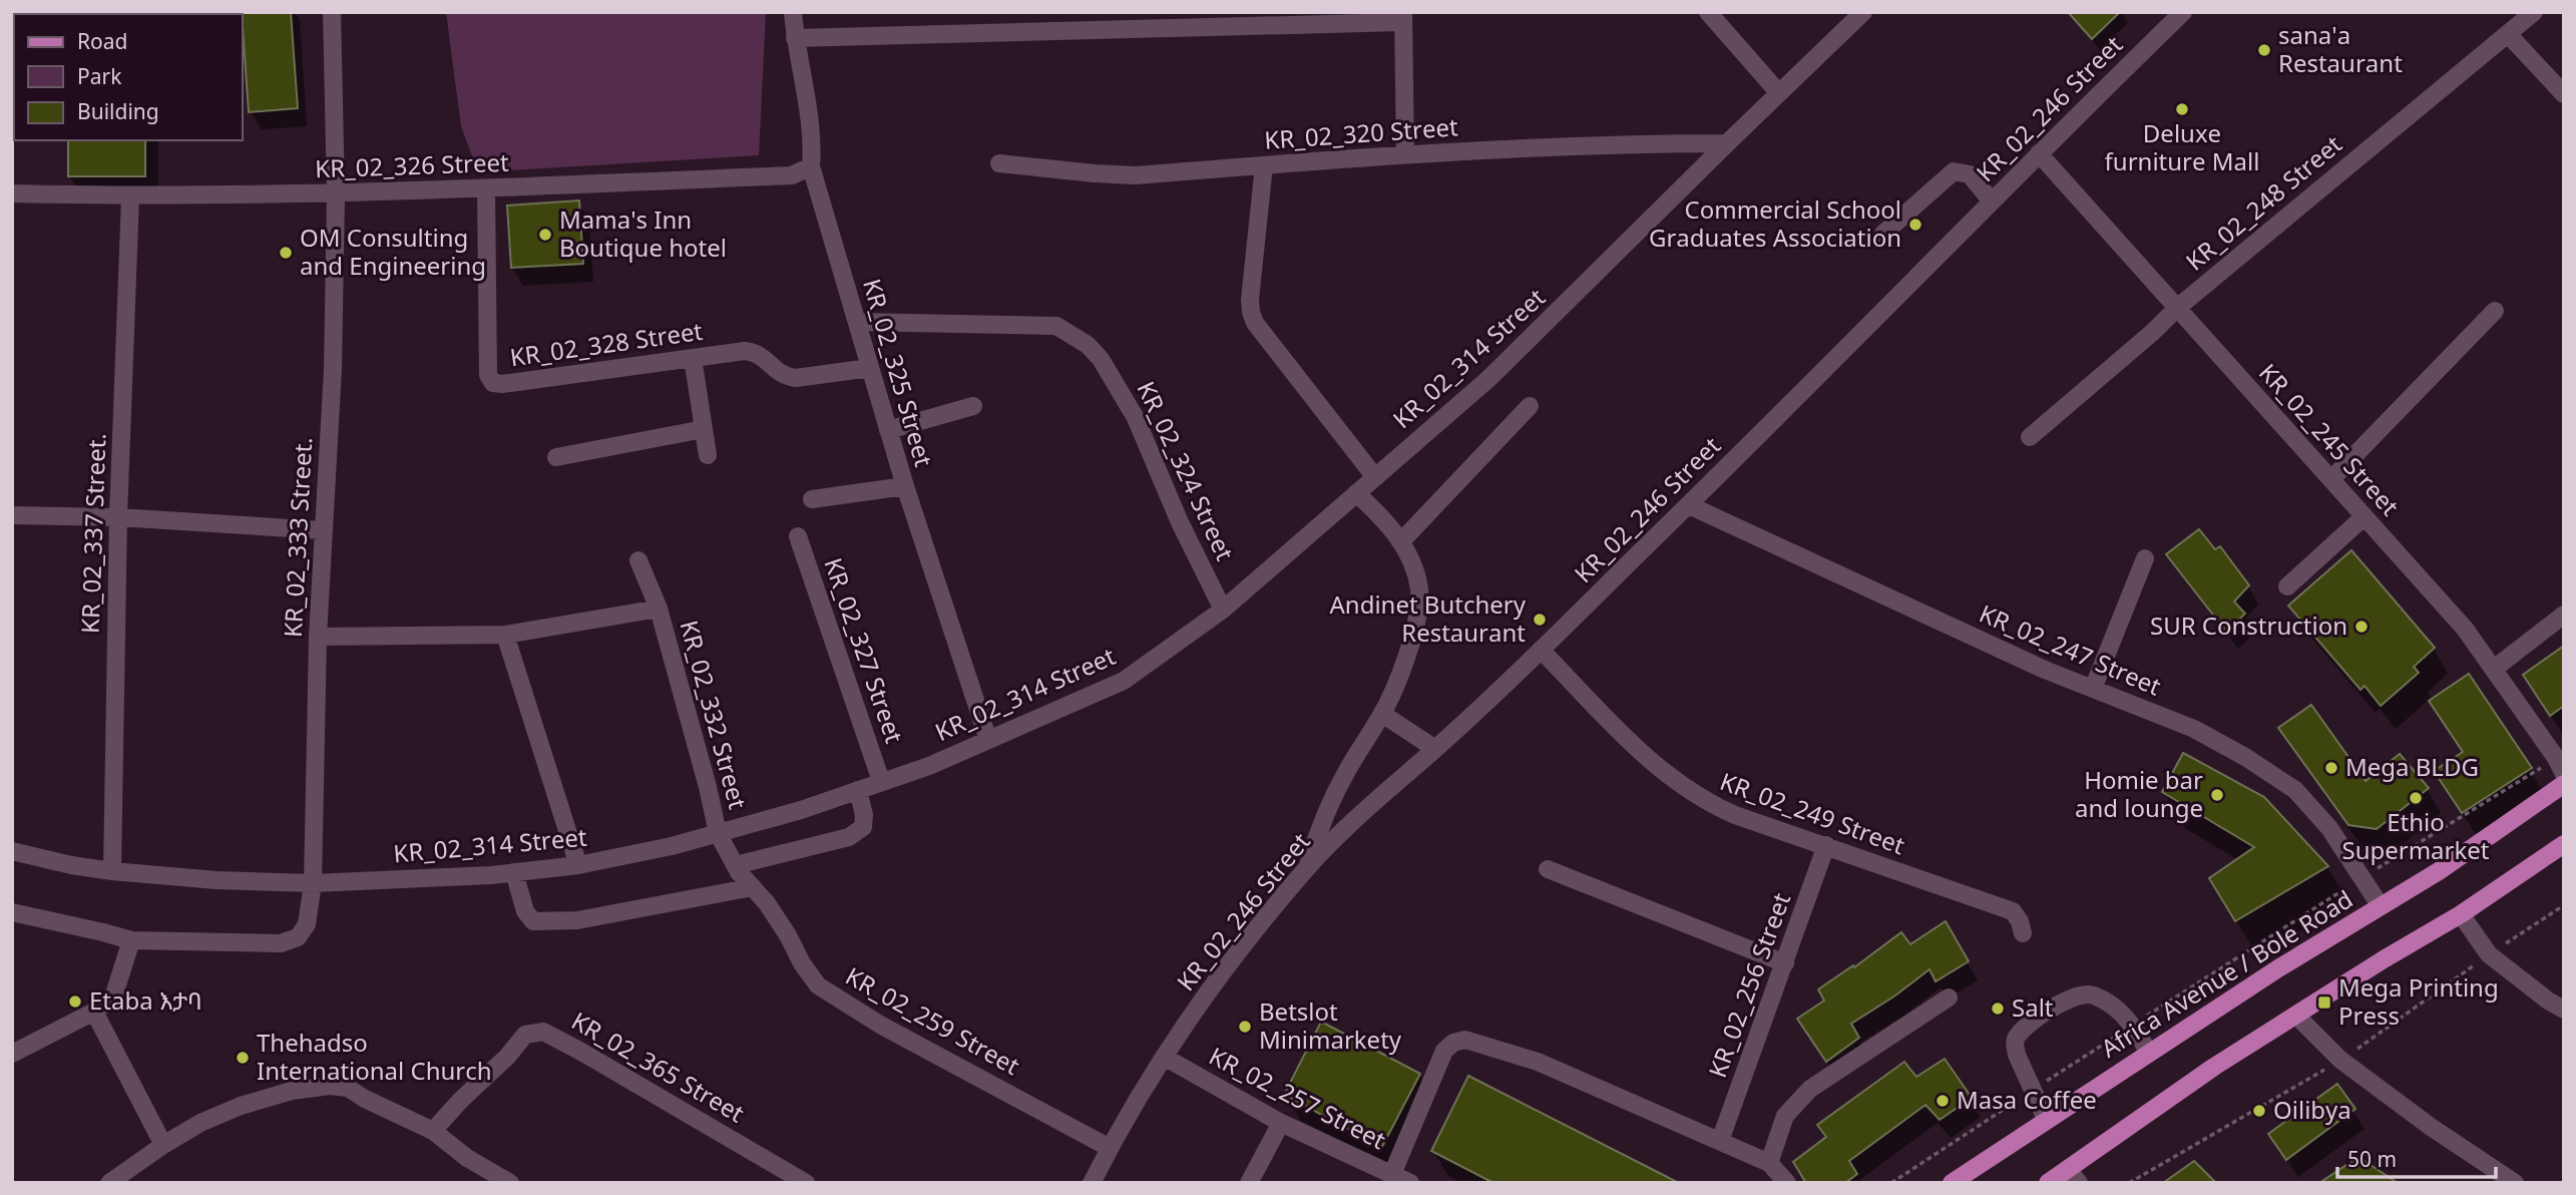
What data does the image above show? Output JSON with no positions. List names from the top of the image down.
{
  "streets": {
    "main road": ["Africa Avenue / Bole Road"],
    "street": [
      "KR_02_246 Street",
      "KR_02_320 Street",
      "KR_02_326 Street",
      "KR_02_248 Street",
      "KR_02_328 Street",
      "KR_02_314 Street",
      "KR_02_325 Street",
      "KR_02_245 Street",
      "KR_02_324 Street",
      "KR_02_337 Street.",
      "KR_02_333 Street.",
      "KR_02_327 Street",
      "KR_02_247 Street",
      "KR_02_332 Street",
      "KR_02_249 Street",
      "KR_02_256 Street",
      "KR_02_259 Street",
      "KR_02_365 Street",
      "KR_02_257 Street"
    ]
  },
  "crossings": [
    ["KR_02_246 Street", "KR_02_245 Street"],
    ["KR_02_246 Street", "KR_02_247 Street"],
    ["KR_02_246 Street", "KR_02_249 Street"],
    ["KR_02_246 Street", "KR_02_259 Street"],
    ["KR_02_246 Street", "KR_02_257 Street"],
    ["KR_02_320 Street", "KR_02_314 Street"],
    ["KR_02_326 Street", "KR_02_328 Street"],
    ["KR_02_326 Street", "KR_02_325 Street"],
    ["KR_02_326 Street", "KR_02_337 Street."],
    ["KR_02_326 Street", "KR_02_333 Street."],
    ["KR_02_248 Street", "KR_02_245 Street"],
    ["KR_02_328 Street", "KR_02_325 Street"],
    ["KR_02_314 Street", "KR_02_325 Street"],
    ["KR_02_314 Street", "KR_02_324 Street"],
    ["KR_02_314 Street", "KR_02_337 Street."],
    ["KR_02_314 Street", "KR_02_333 Street."],
    ["KR_02_314 Street", "KR_02_327 Street"],
    ["KR_02_314 Street", "KR_02_332 Street"],
    ["KR_02_314 Street", "KR_02_259 Street"],
    ["KR_02_325 Street", "KR_02_324 Street"],
    ["KR_02_333 Street.", "KR_02_332 Street"],
    ["KR_02_247 Street", "Africa Avenue / Bole Road"],
    ["KR_02_332 Street", "KR_02_259 Street"],
    ["KR_02_249 Street", "KR_02_256 Street"]
  ],
  "places": {
    "other": [
      "sana'a Restaurant",
      "Deluxe furniture Mall",
      "Commercial School Graduates Association",
      "Mama's Inn Boutique hotel",
      "OM Consulting and Engineering",
      "Andinet Butchery Restaurant",
      "SUR Construction",
      "Mega BLDG",
      "Homie bar and lounge",
      "Ethio Supermarket",
      "Etaba እታባ",
      "Salt",
      "Betslot Minimarkety",
      "Thehadso International Church",
      "Masa Coffee",
      "Oilibya"
    ],
    "transit": ["Mega Printing Press"]
  },
  "legend": ["Road", "Park", "Building"],
  "scale_bar": "50 m"
}
